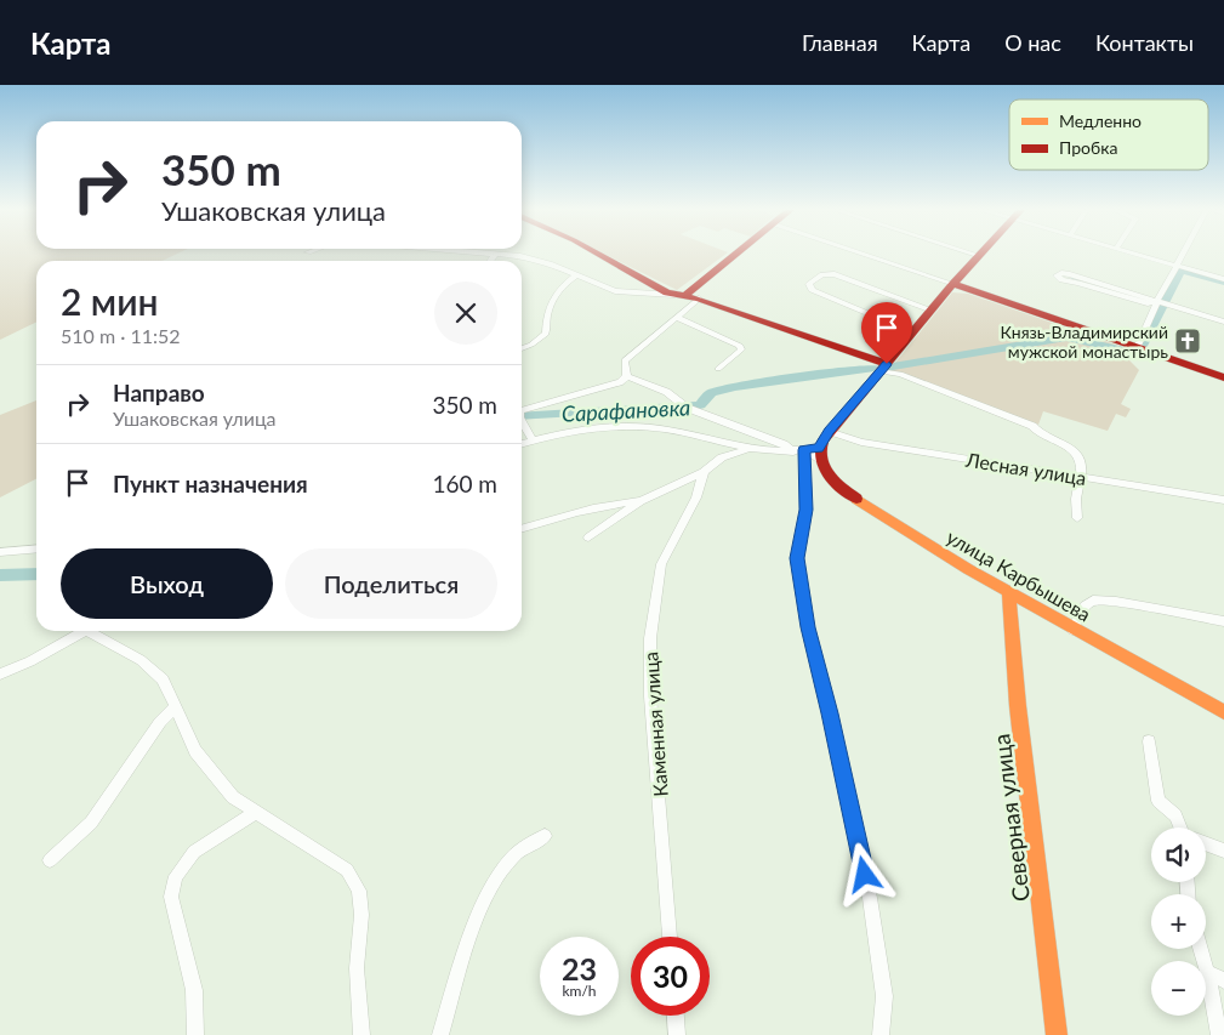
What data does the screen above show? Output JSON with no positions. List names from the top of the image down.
{
  "streets": {
    "main road": ["улица Карбышева", "Северная улица"],
    "street": ["Лесная улица", "Каменная улица"]
  },
  "crossings": [
    ["улица Карбышева", "Северная улица"]
  ],
  "water": ["Сарафановка"],
  "places": {
    "church": ["Князь-Владимирский мужской монастырь"]
  },
  "legend": ["Медленно", "Пробка"],
  "page": {
    "header": "Карта",
    "nav": [
      "Главная",
      "Карта",
      "О нас",
      "Контакты"
    ],
    "turn": ["350 m", "Ушаковская улица"],
    "heading": ["2 мин", "510 m · 11:52"],
    "list": [
      {
        "name": "Направо",
        "note": "Ушаковская улица",
        "value": "350 m"
      },
      {
        "name": "Пункт назначения",
        "value": "160 m"
      }
    ],
    "buttons": ["Выход", "Поделиться"],
    "map_buttons": ["+", "−"],
    "speed": "23 km/h",
    "limit": "30"
  }
}
